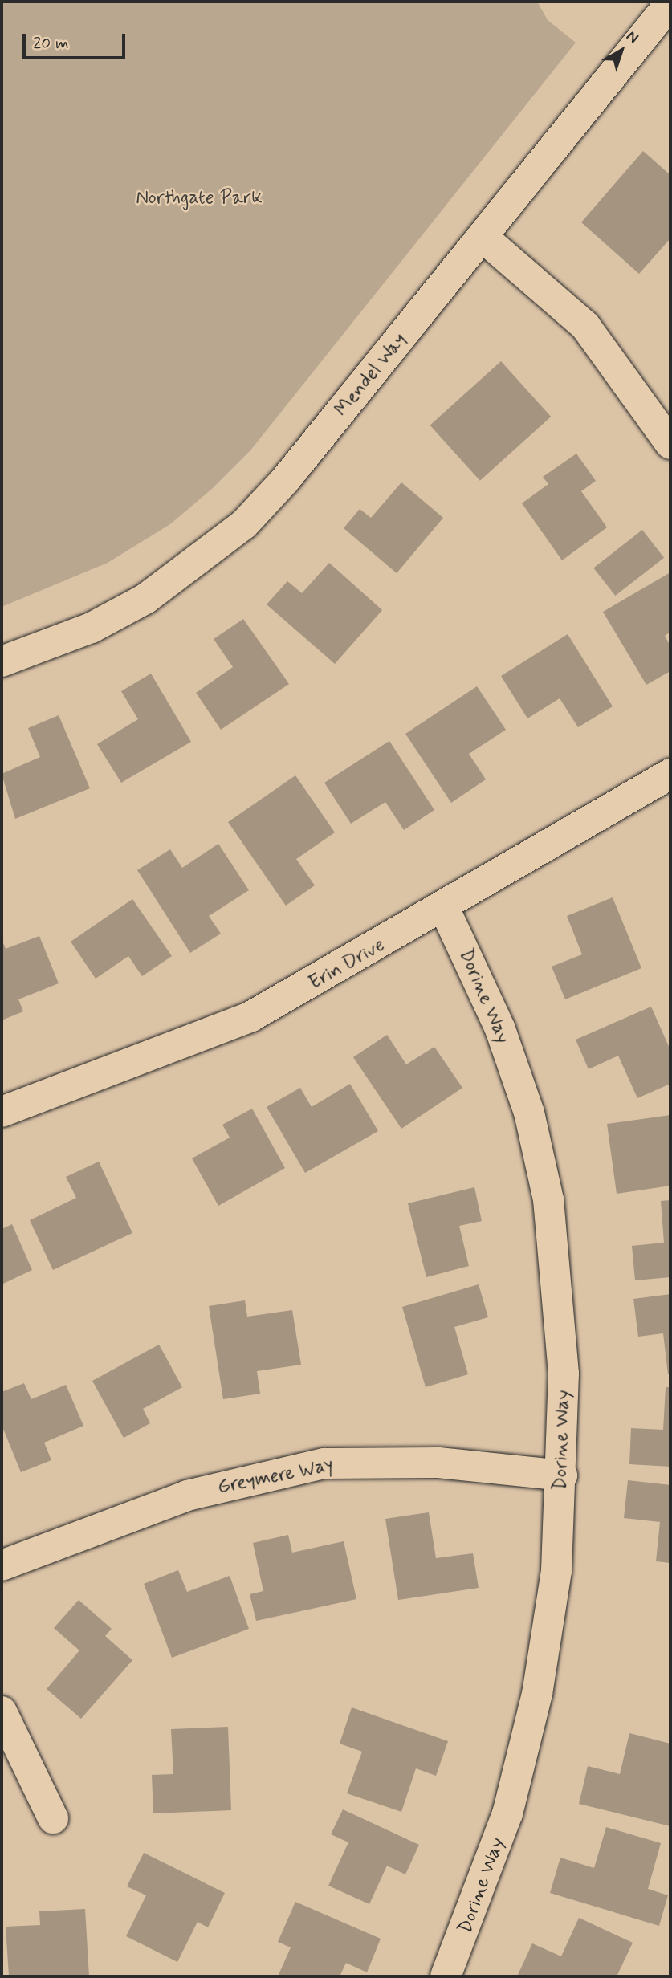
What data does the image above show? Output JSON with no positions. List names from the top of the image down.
{
  "streets": {
    "street": [
      "Mendel Way",
      "Erin Drive",
      "Dorine Way",
      "Greymere Way"
    ]
  },
  "crossings": [
    ["Erin Drive", "Dorine Way"],
    ["Dorine Way", "Greymere Way"]
  ],
  "parks": ["Northgate Park"],
  "scale_bar": "20 m",
  "north": "top right"
}
